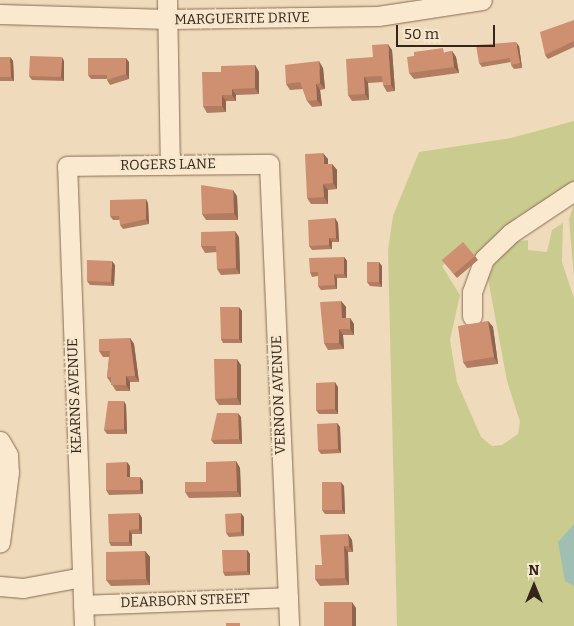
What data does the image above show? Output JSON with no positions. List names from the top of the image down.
{
  "streets": {
    "street": [
      "MARGUERITE DRIVE",
      "ROGERS LANE",
      "VERNON AVENUE",
      "KEARNS AVENUE",
      "DEARBORN STREET"
    ]
  },
  "crossings": [
    ["ROGERS LANE", "VERNON AVENUE"],
    ["ROGERS LANE", "KEARNS AVENUE"],
    ["VERNON AVENUE", "DEARBORN STREET"],
    ["KEARNS AVENUE", "DEARBORN STREET"]
  ],
  "scale_bar": "50 m",
  "north": "top"
}
